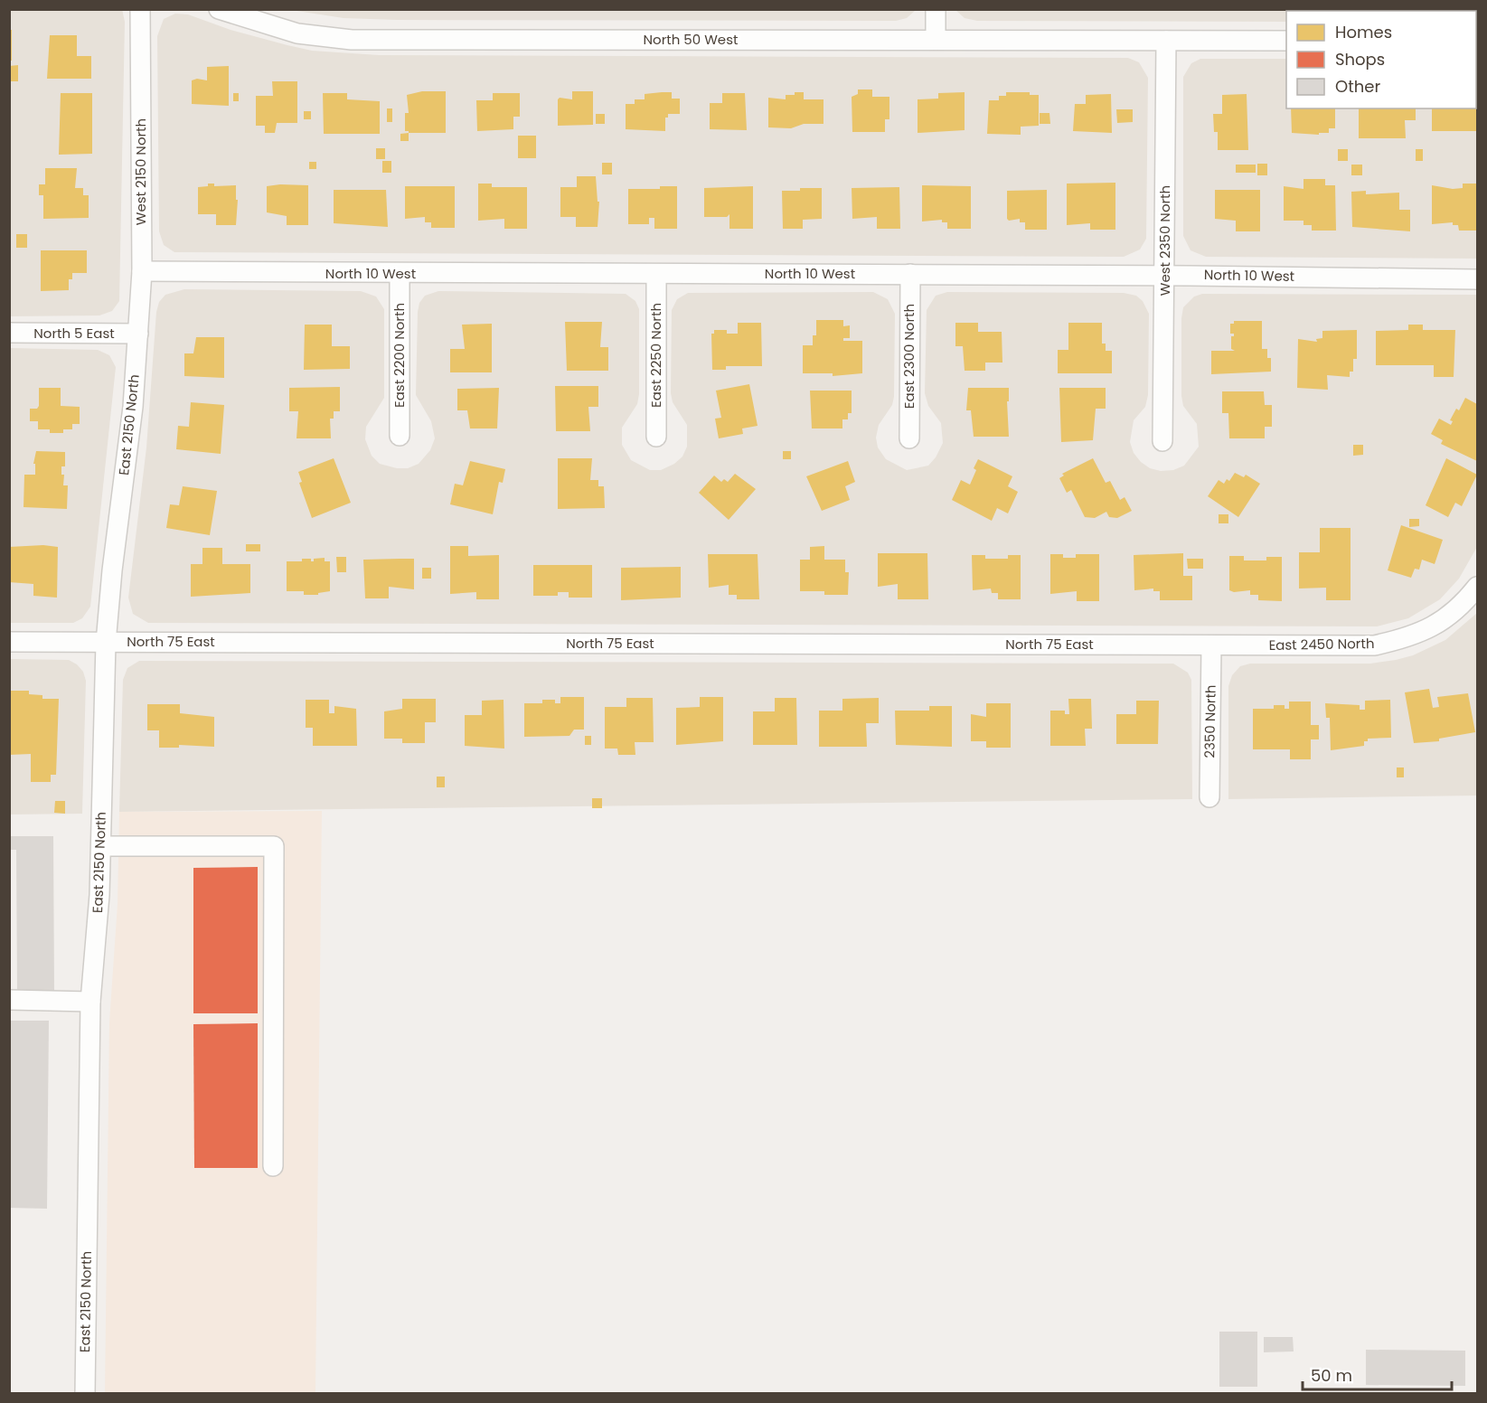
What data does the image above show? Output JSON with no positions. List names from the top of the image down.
{
  "streets": {
    "street": [
      "North 50 West",
      "West 2150 North",
      "West 2350 North",
      "North 10 West",
      "North 5 East",
      "East 2200 North",
      "East 2250 North",
      "East 2300 North",
      "East 2150 North",
      "North 75 East",
      "East 2450 North",
      "2350 North"
    ]
  },
  "crossings": [
    ["North 50 West", "West 2350 North"],
    ["West 2150 North", "North 10 West"],
    ["West 2150 North", "North 5 East"],
    ["West 2150 North", "East 2150 North"],
    ["West 2350 North", "North 10 West"],
    ["North 10 West", "East 2200 North"],
    ["North 10 West", "East 2250 North"],
    ["North 10 West", "East 2300 North"],
    ["North 5 East", "East 2150 North"],
    ["East 2150 North", "North 75 East"],
    ["North 75 East", "East 2450 North"],
    ["North 75 East", "2350 North"],
    ["East 2450 North", "2350 North"]
  ],
  "legend": ["Homes", "Shops", "Other"],
  "scale_bar": "50 m"
}
